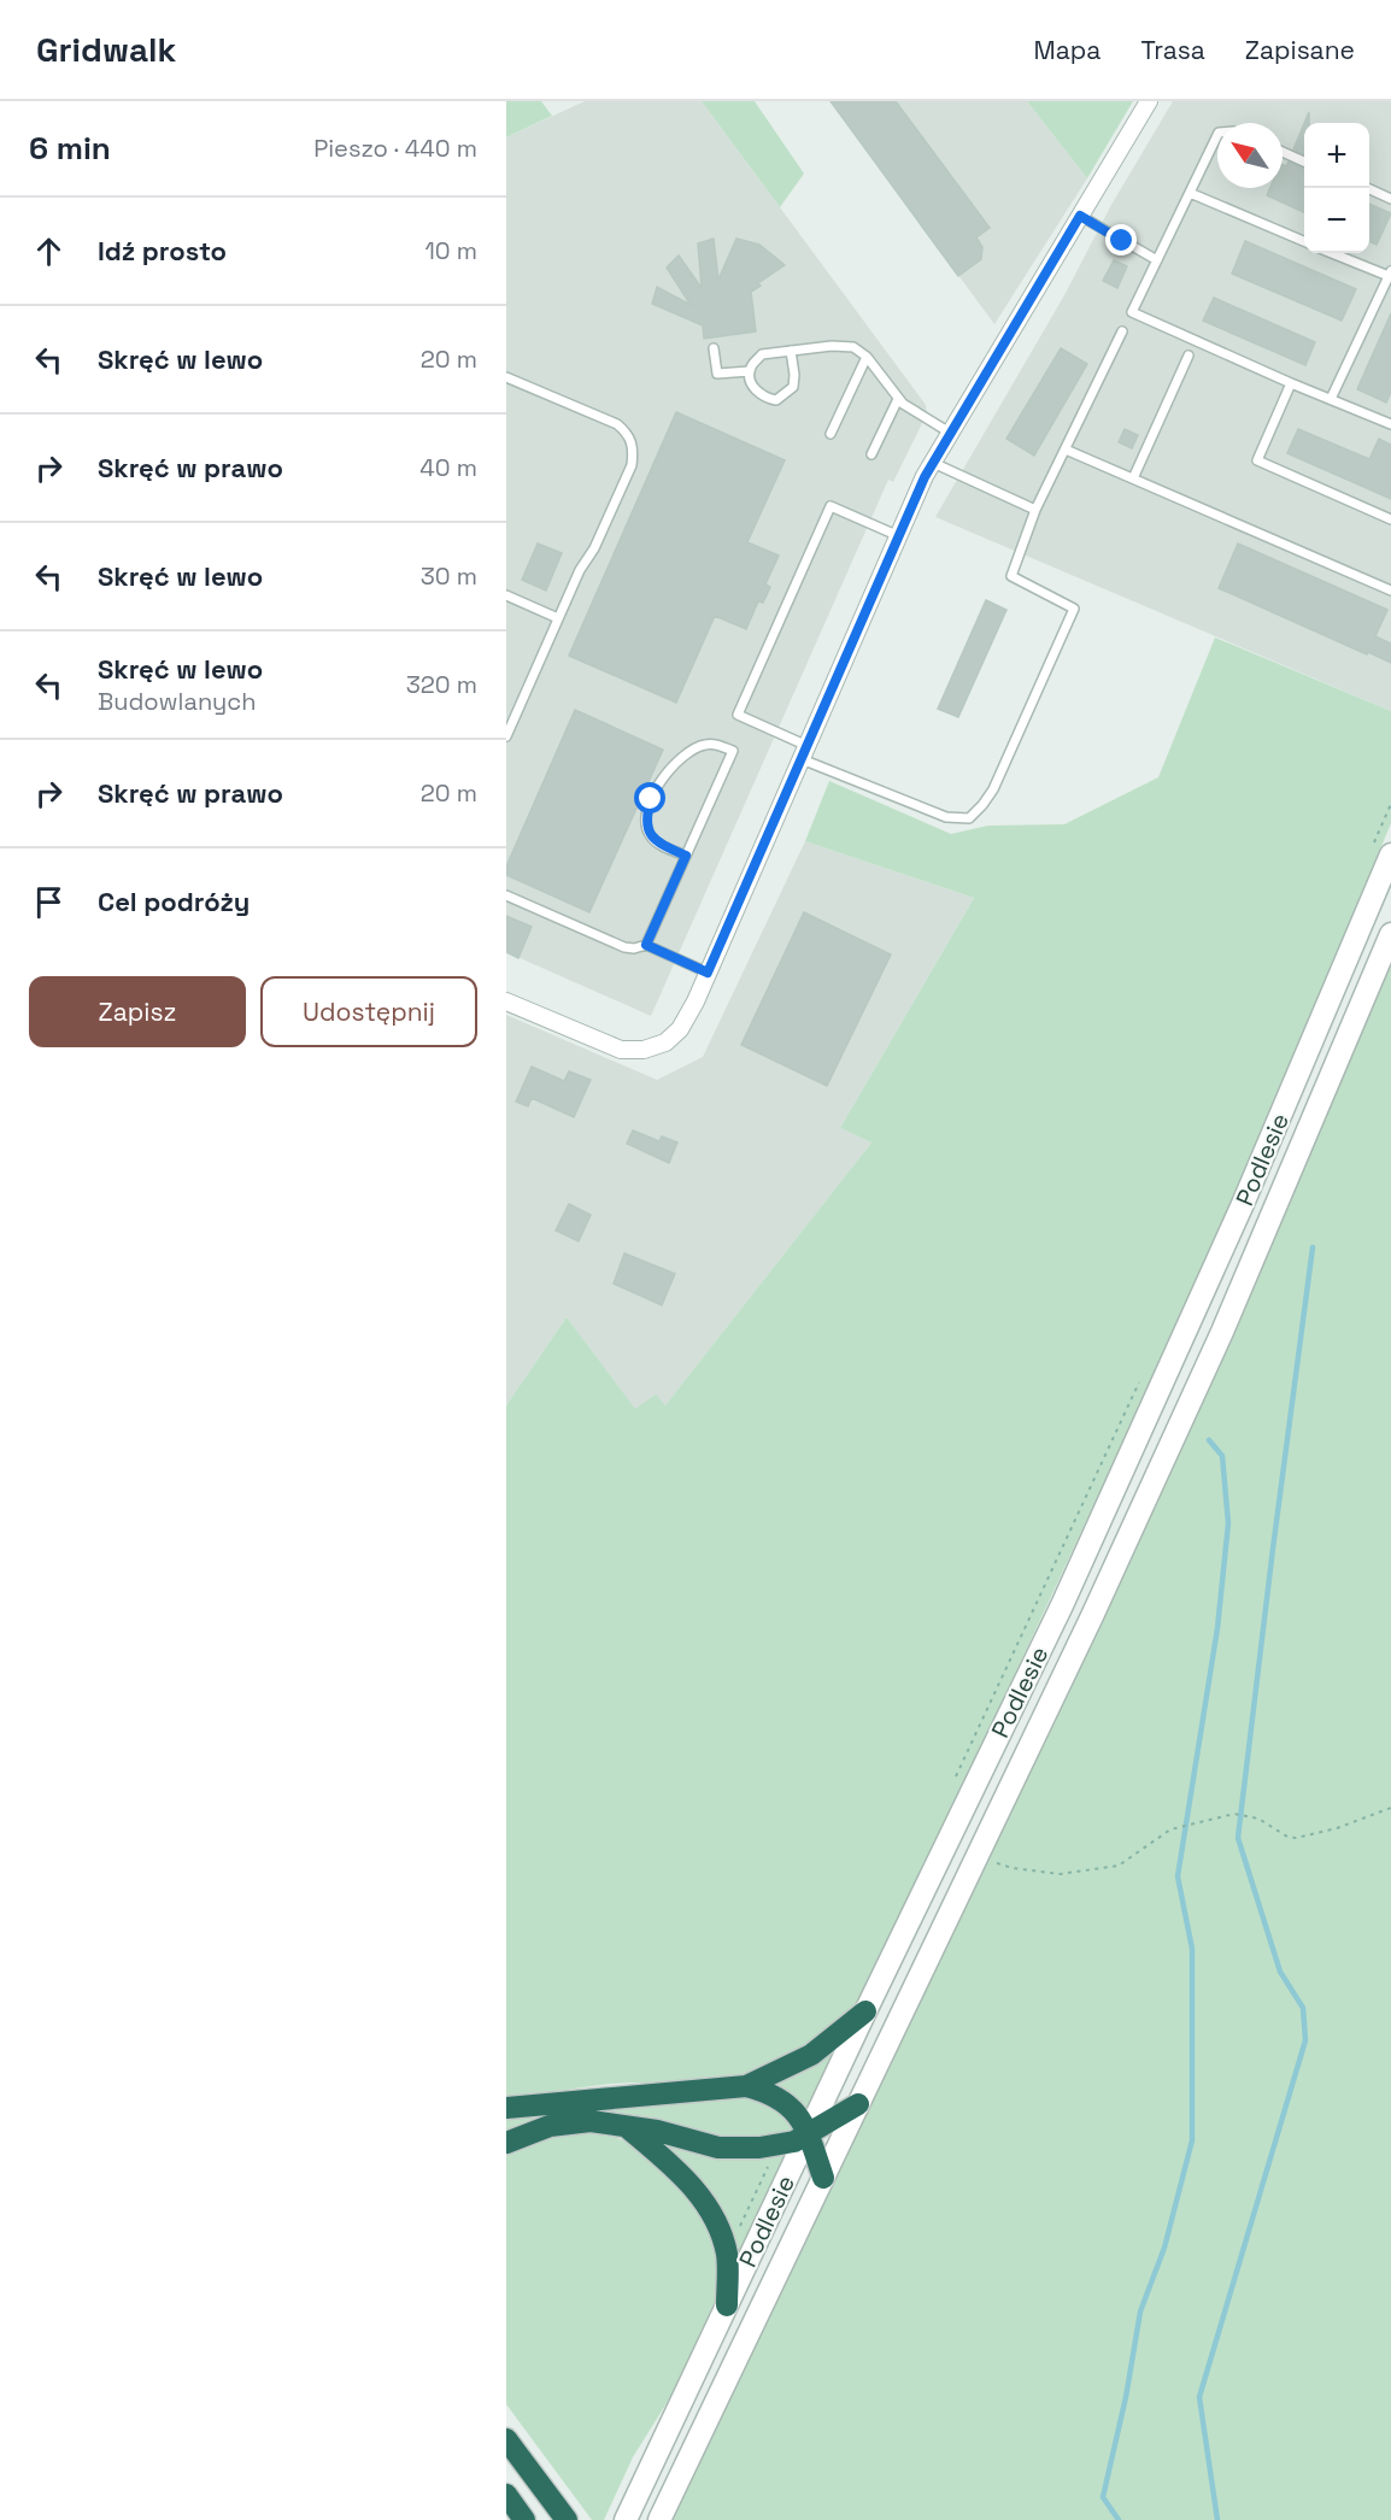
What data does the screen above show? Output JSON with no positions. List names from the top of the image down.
{
  "streets": {
    "street": ["Podlesie"]
  },
  "north": "top left",
  "page": {
    "header": "Gridwalk",
    "nav": ["Mapa", "Trasa", "Zapisane"],
    "heading": ["6 min", "Pieszo · 440 m"],
    "map_buttons": ["+", "−"],
    "list": [
      ["Idź prosto", "10 m"],
      ["Skręć w lewo", "20 m"],
      ["Skręć w prawo", "40 m"],
      ["Skręć w lewo", "30 m"],
      ["Skręć w lewo", "Budowlanych", "320 m"],
      ["Skręć w prawo", "20 m"],
      "Cel podróży"
    ],
    "buttons": ["Zapisz", "Udostępnij"]
  }
}
